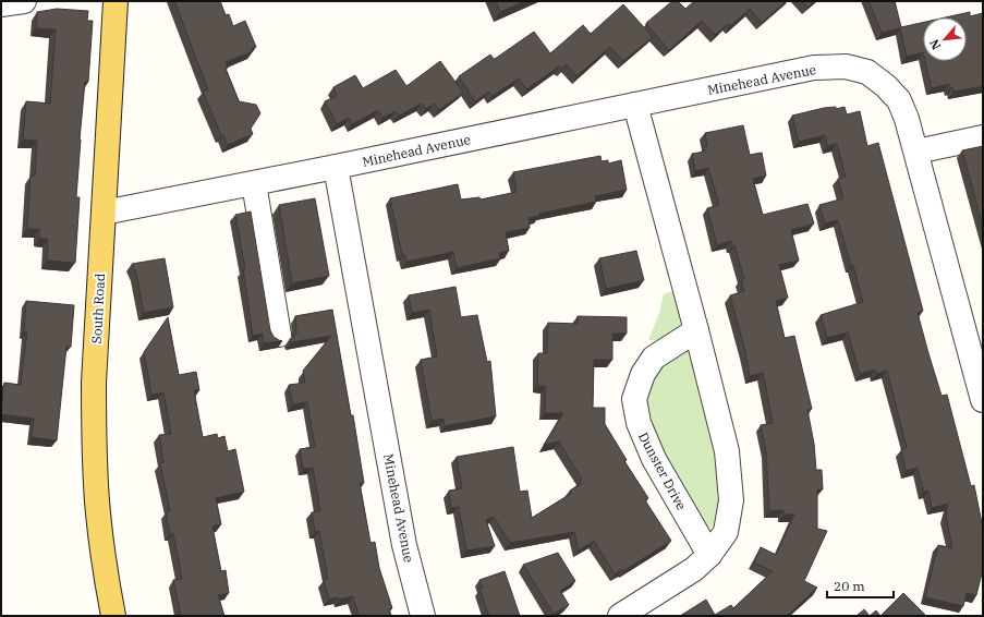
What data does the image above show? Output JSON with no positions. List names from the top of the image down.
{
  "streets": {
    "main road": ["South Road"],
    "street": ["Minehead Avenue", "Dunster Drive"]
  },
  "crossings": [
    ["Minehead Avenue", "South Road"]
  ],
  "scale_bar": "20 m",
  "north": "bottom left"
}
